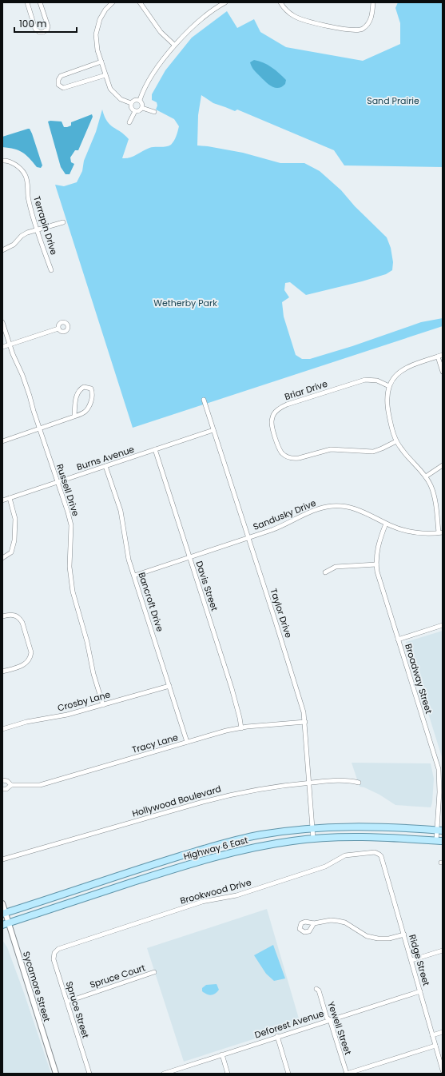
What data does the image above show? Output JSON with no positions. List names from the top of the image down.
{
  "streets": {
    "main road": ["Highway 6 East"],
    "street": [
      "Terrapin Drive",
      "Briar Drive",
      "Burns Avenue",
      "Russell Drive",
      "Sandusky Drive",
      "Davis Street",
      "Bancroft Drive",
      "Taylor Drive",
      "Broadway Street",
      "Crosby Lane",
      "Tracy Lane",
      "Hollywood Boulevard",
      "Brookwood Drive",
      "Ridge Street",
      "Spruce Court",
      "Sycamore Street",
      "Spruce Street",
      "Deforest Avenue",
      "Yewell Street"
    ]
  },
  "crossings": [
    ["Burns Avenue", "Russell Drive"],
    ["Burns Avenue", "Davis Street"],
    ["Burns Avenue", "Bancroft Drive"],
    ["Burns Avenue", "Taylor Drive"],
    ["Russell Drive", "Crosby Lane"],
    ["Sandusky Drive", "Davis Street"],
    ["Sandusky Drive", "Bancroft Drive"],
    ["Sandusky Drive", "Taylor Drive"],
    ["Sandusky Drive", "Broadway Street"],
    ["Davis Street", "Tracy Lane"],
    ["Bancroft Drive", "Crosby Lane"],
    ["Bancroft Drive", "Tracy Lane"],
    ["Taylor Drive", "Tracy Lane"],
    ["Taylor Drive", "Hollywood Boulevard"],
    ["Taylor Drive", "Highway 6 East"],
    ["Broadway Street", "Highway 6 East"],
    ["Highway 6 East", "Sycamore Street"],
    ["Brookwood Drive", "Ridge Street"],
    ["Brookwood Drive", "Spruce Street"],
    ["Ridge Street", "Deforest Avenue"],
    ["Spruce Court", "Spruce Street"],
    ["Deforest Avenue", "Yewell Street"]
  ],
  "parks": ["Sand Prairie", "Wetherby Park"],
  "scale_bar": "100 m"
}
